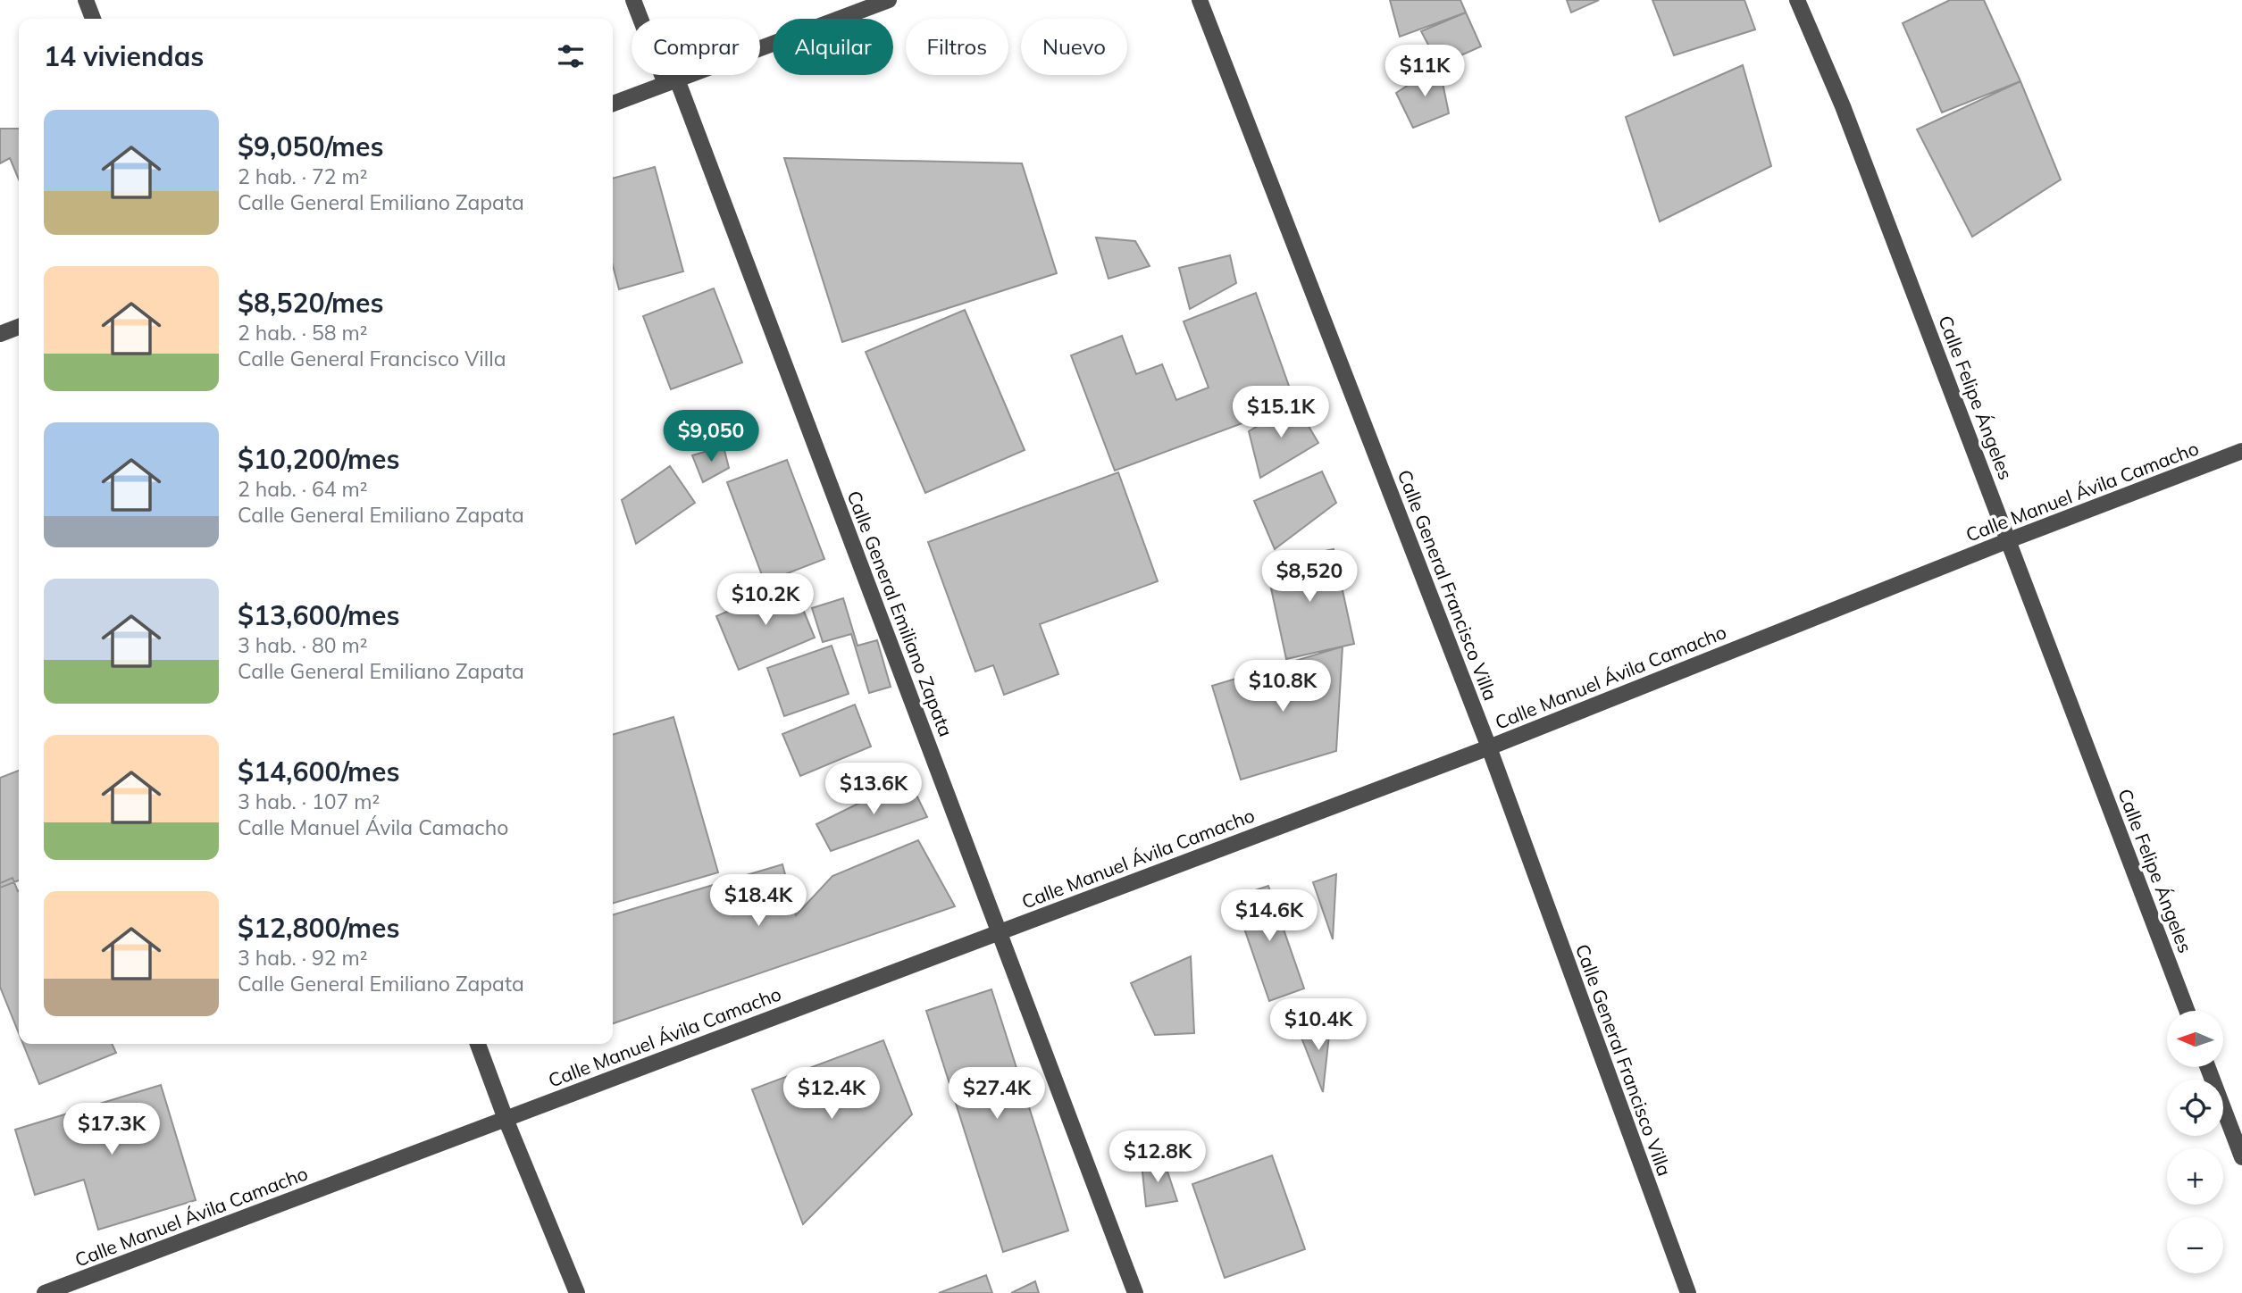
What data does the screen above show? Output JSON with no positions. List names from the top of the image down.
{
  "streets": {
    "street": [
      "Calle Felipe Ángeles",
      "Calle Manuel Ávila Camacho",
      "Calle General Francisco Villa",
      "Calle General Emiliano Zapata"
    ]
  },
  "crossings": [
    ["Calle Felipe Ángeles", "Calle Manuel Ávila Camacho"],
    ["Calle Manuel Ávila Camacho", "Calle General Francisco Villa"],
    ["Calle Manuel Ávila Camacho", "Calle General Emiliano Zapata"]
  ],
  "north": "left",
  "page": {
    "chip": [
      "Comprar",
      "Alquilar",
      "Filtros",
      "Nuevo"
    ],
    "heading": "14 viviendas",
    "price": [
      "$11K",
      "$15.1K",
      "$9,050",
      "$8,520",
      "$10.2K",
      "$10.8K",
      "$13.6K",
      "$18.4K",
      "$14.6K",
      "$10.4K",
      "$12.4K",
      "$27.4K",
      "$17.3K",
      "$12.8K"
    ],
    "list": [
      {
        "name": "$9,050/mes",
        "note": "2 hab. · 72 m² · Calle General Emiliano Zapata"
      },
      {
        "name": "$8,520/mes",
        "note": "2 hab. · 58 m² · Calle General Francisco Villa"
      },
      {
        "name": "$10,200/mes",
        "note": "2 hab. · 64 m² · Calle General Emiliano Zapata"
      },
      {
        "name": "$13,600/mes",
        "note": "3 hab. · 80 m² · Calle General Emiliano Zapata"
      },
      {
        "name": "$14,600/mes",
        "note": "3 hab. · 107 m² · Calle Manuel Ávila Camacho"
      },
      {
        "name": "$12,800/mes",
        "note": "3 hab. · 92 m² · Calle General Emiliano Zapata"
      }
    ],
    "map_buttons": ["+", "−"]
  }
}
